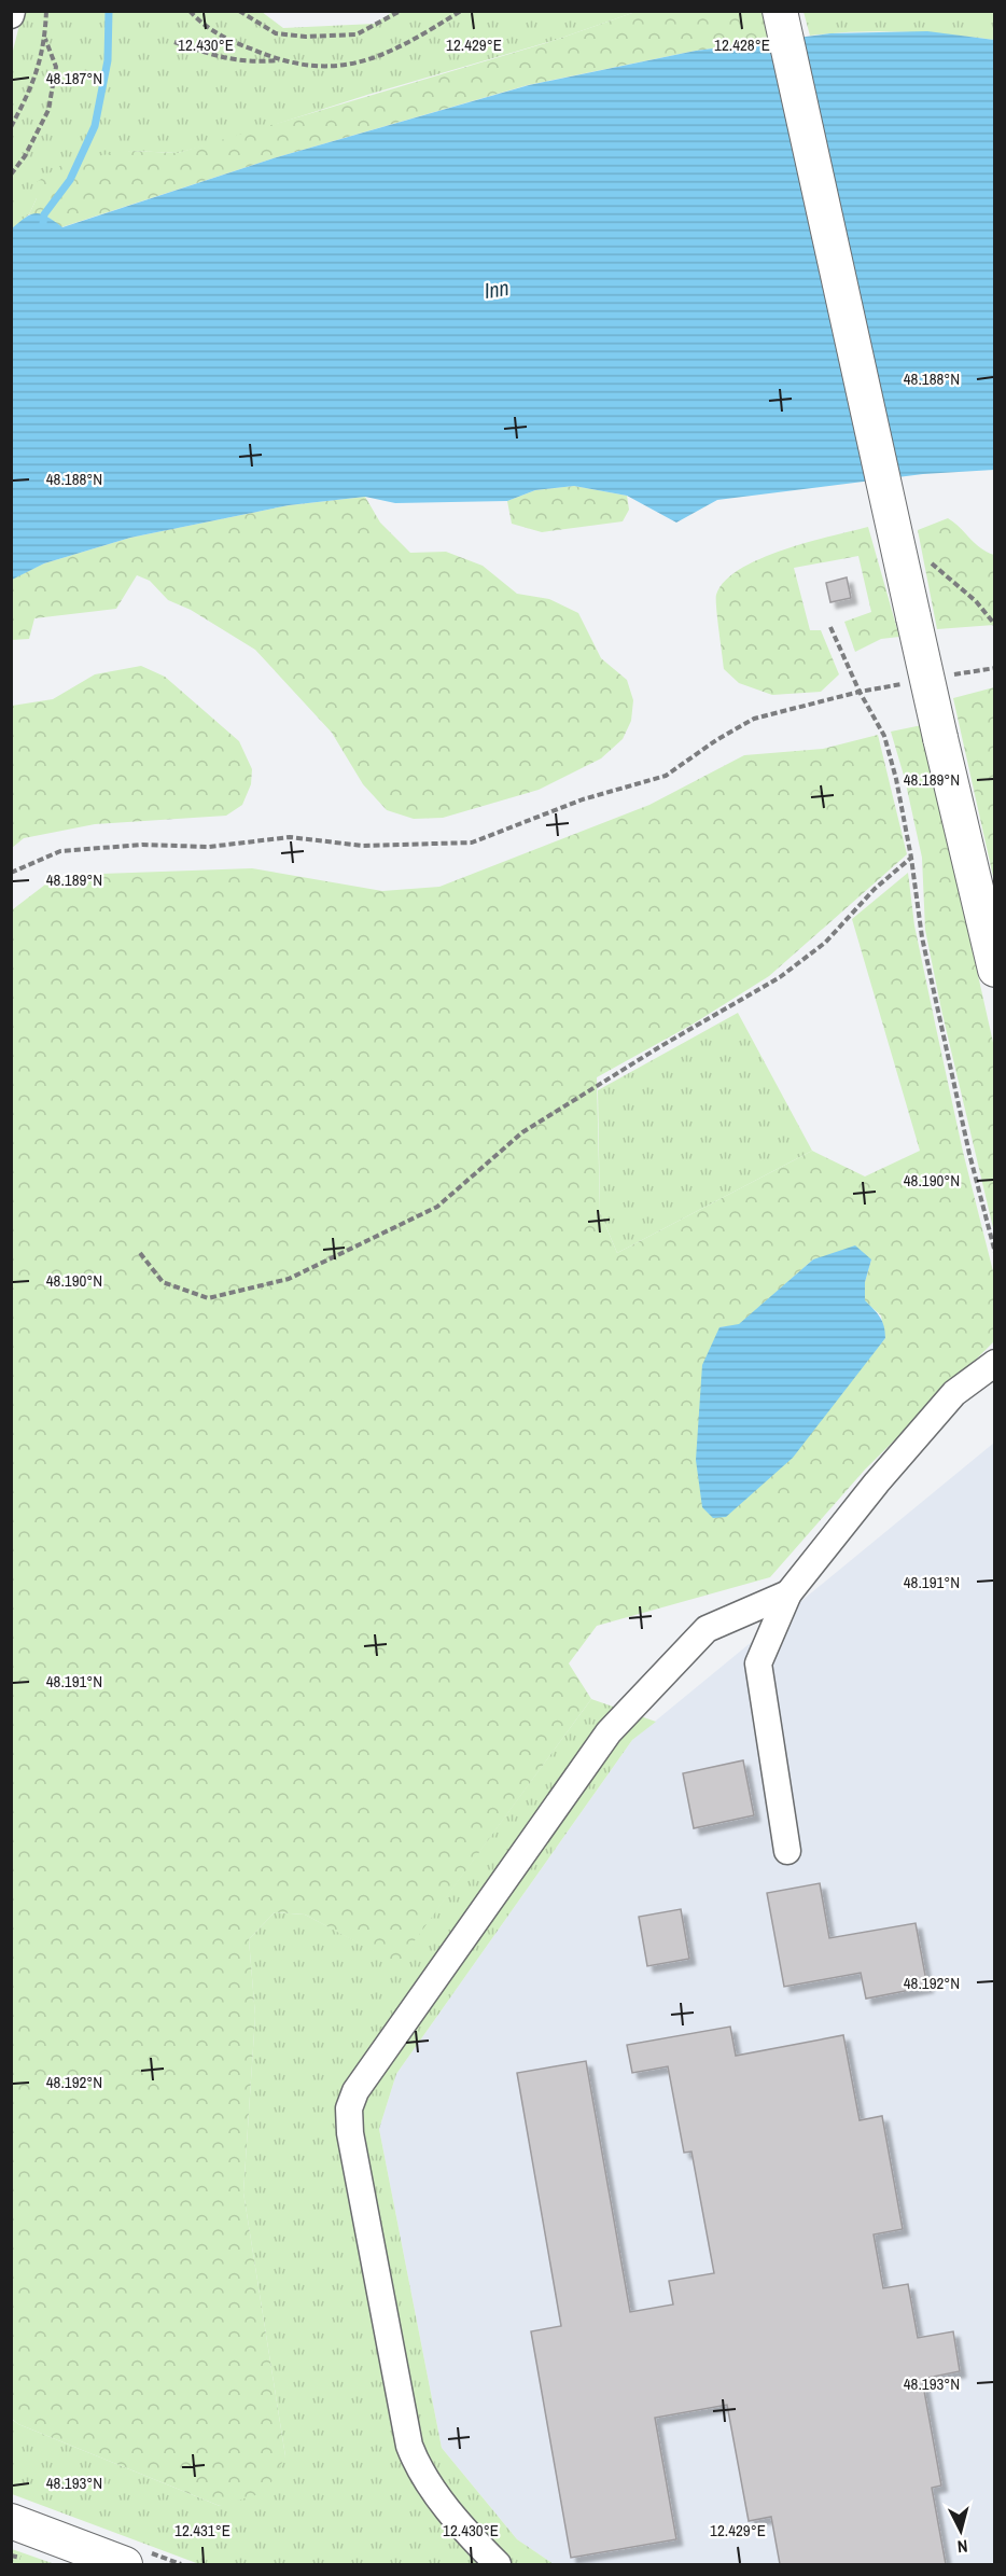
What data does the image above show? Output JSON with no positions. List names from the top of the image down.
{
  "water": ["Inn"],
  "north": "bottom",
  "coordinates": [
    "12.430°E",
    "12.429°E",
    "12.428°E",
    "48.187°N",
    "48.188°N",
    "48.189°N",
    "48.190°N",
    "48.191°N",
    "48.192°N",
    "48.193°N",
    "12.431°E"
  ]
}
